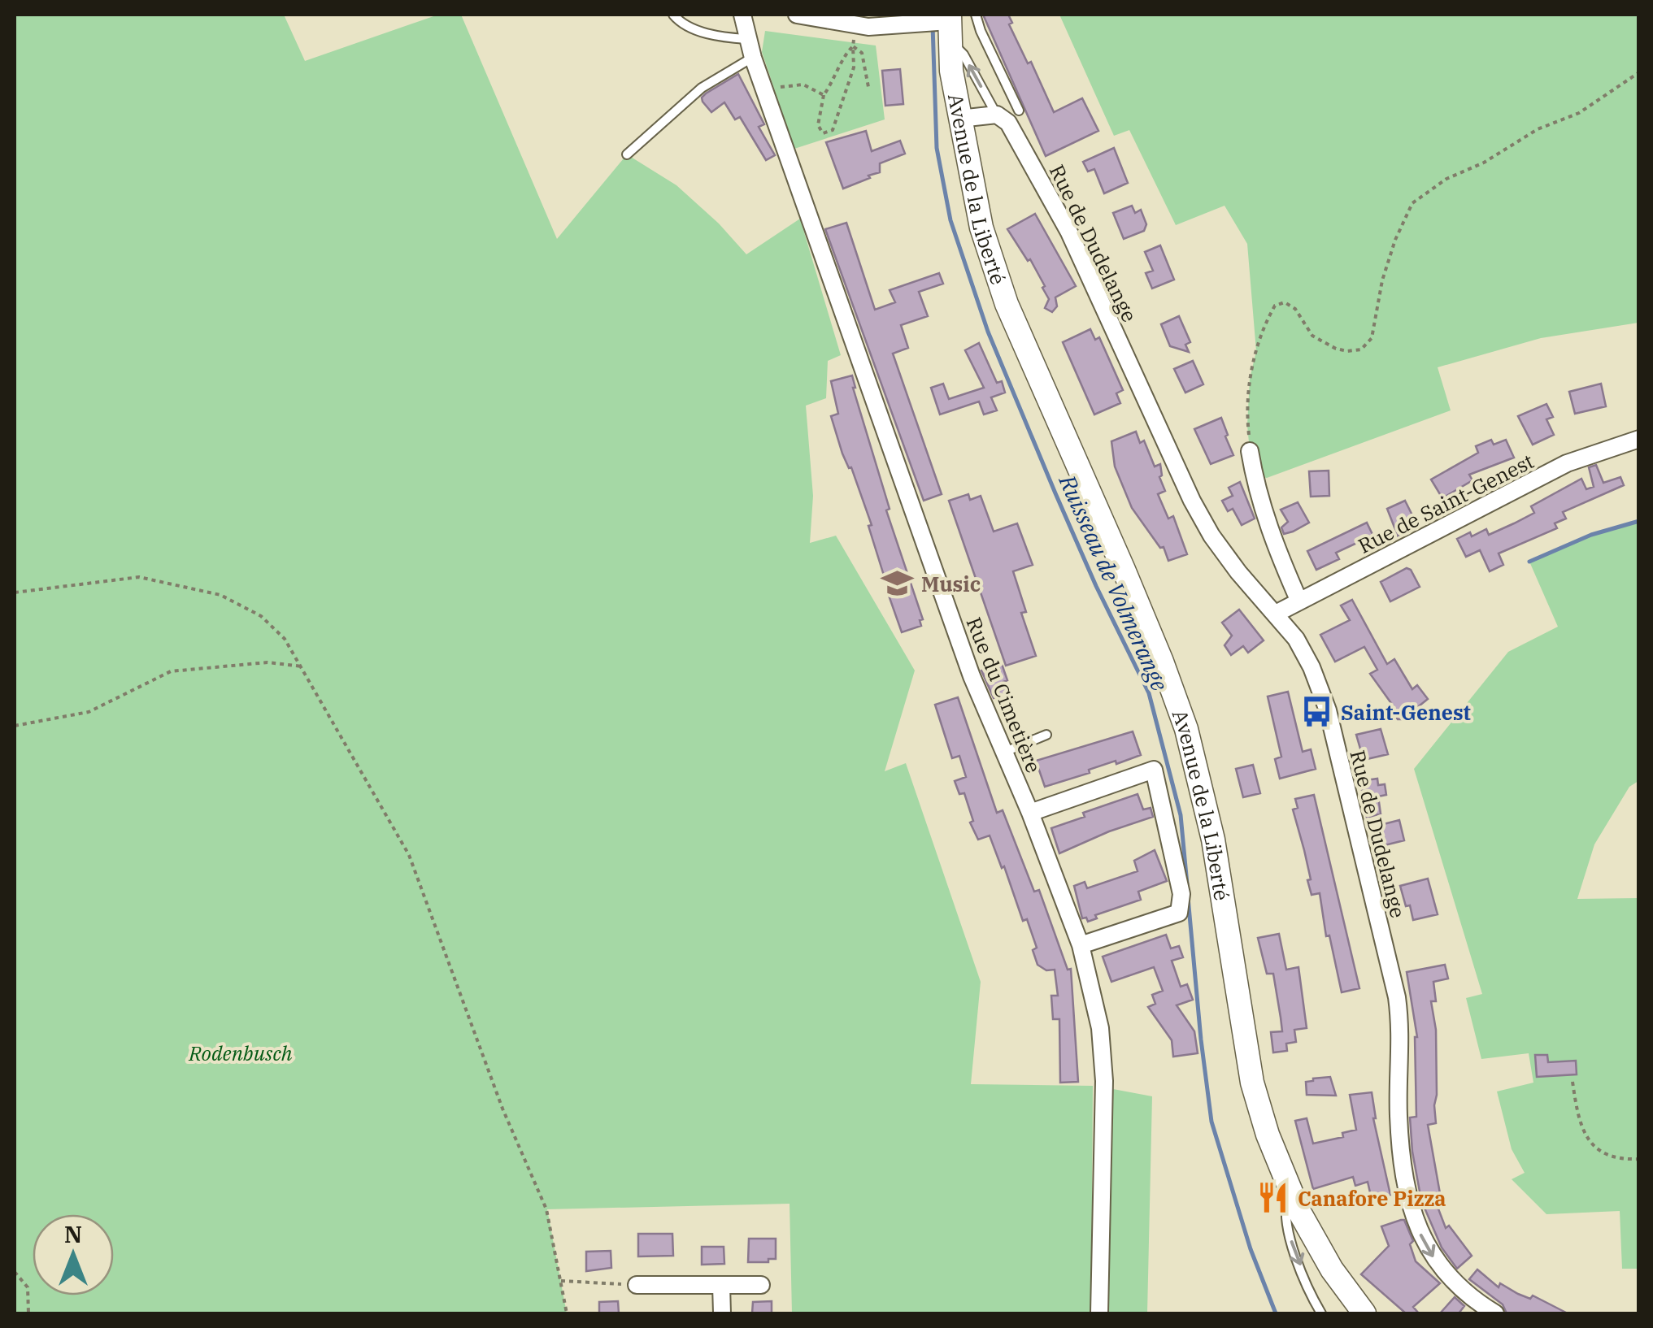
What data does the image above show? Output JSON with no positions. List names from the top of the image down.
{
  "streets": {
    "main road": ["Avenue de la Liberté"],
    "street": ["Rue de Dudelange", "Rue de Saint-Genest", "Rue du Cimetière"]
  },
  "crossings": [
    ["Rue de Dudelange", "Rue de Saint-Genest"]
  ],
  "one_way": ["Rue de Dudelange"],
  "water": ["Ruisseau de Volmerange"],
  "parks": ["Rodenbusch"],
  "places": {
    "school or university": ["Music"],
    "bus stop": ["Saint-Genest"],
    "restaurant": ["Canafore Pizza"]
  },
  "north": "top"
}
